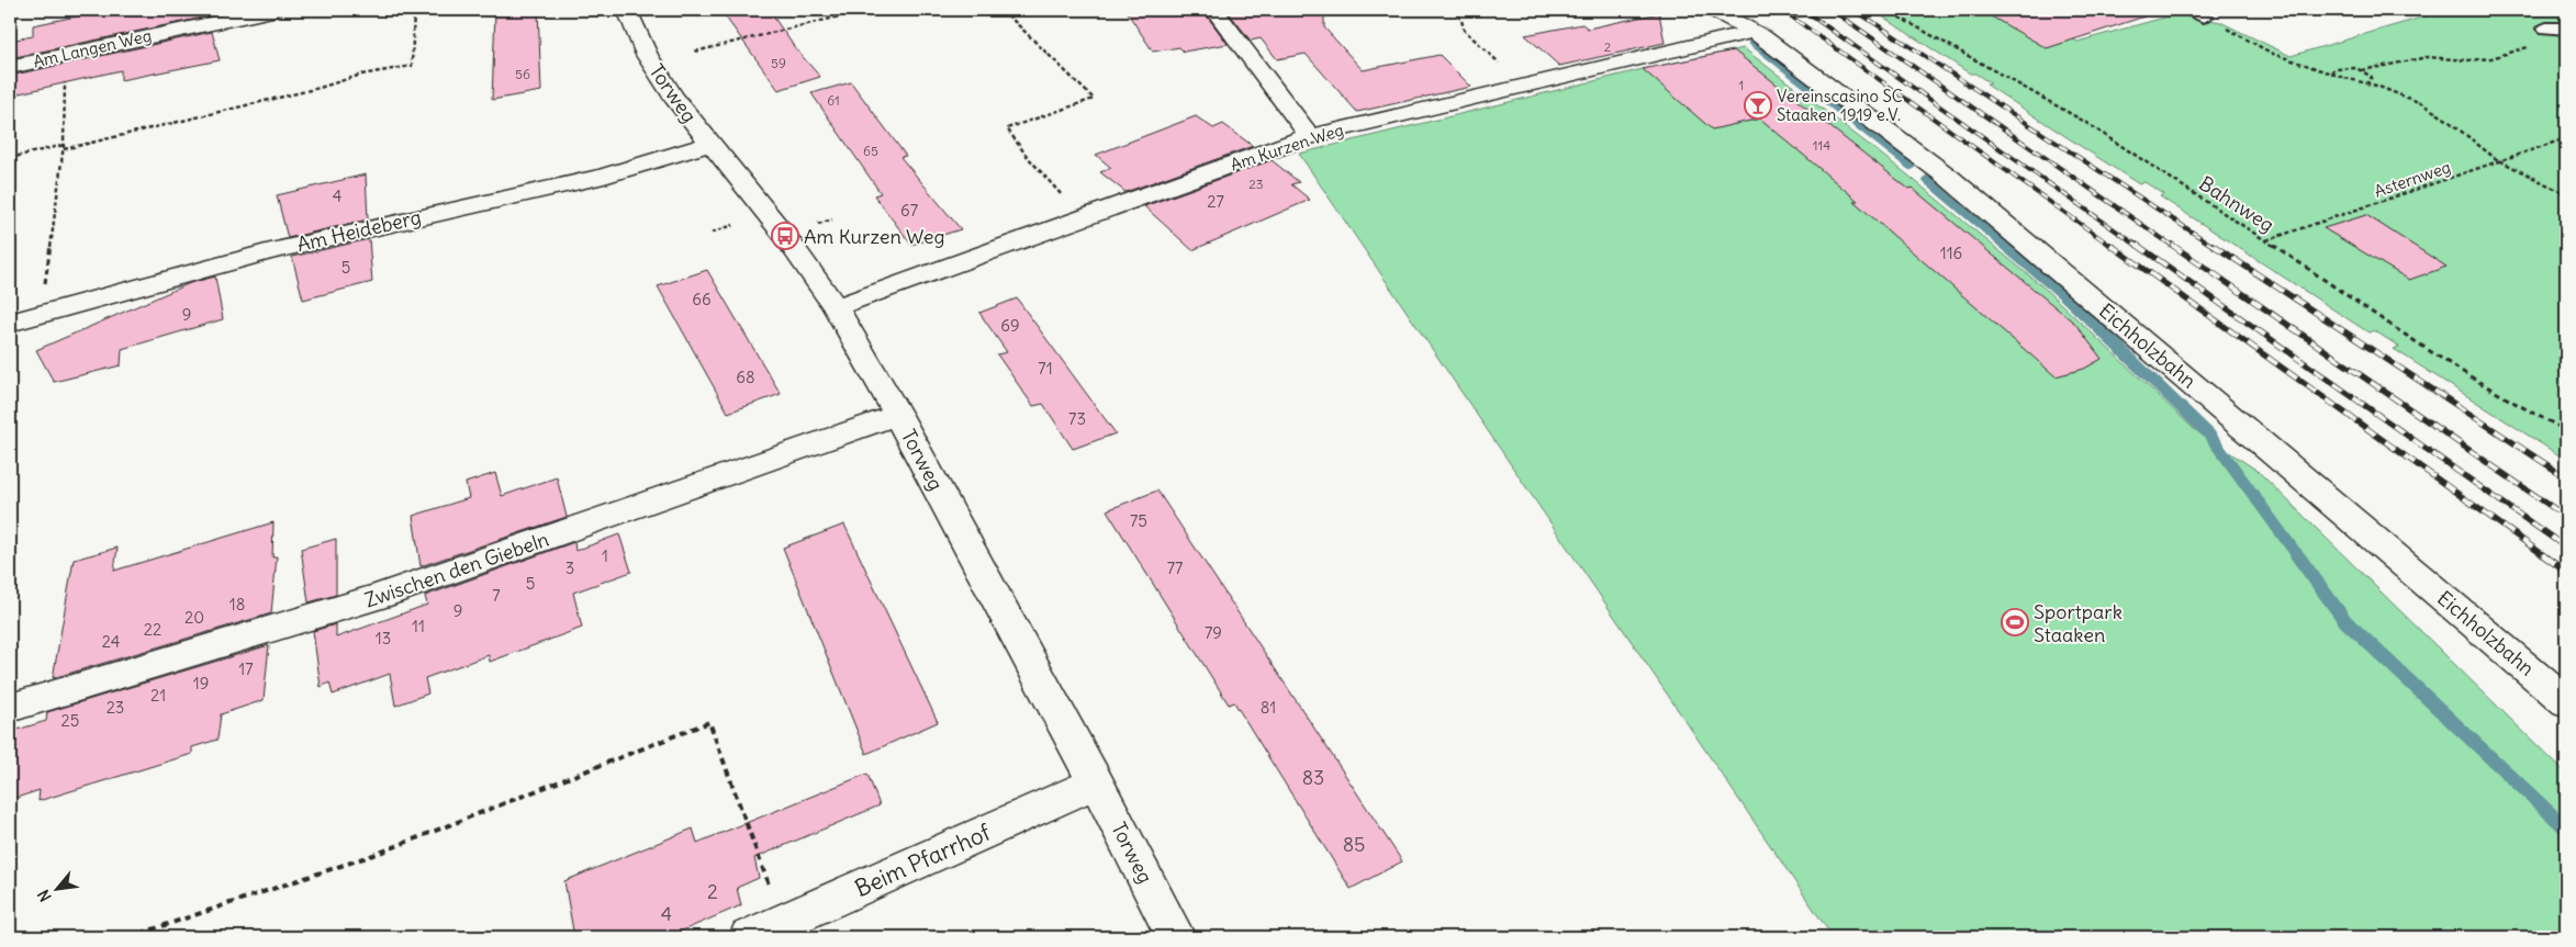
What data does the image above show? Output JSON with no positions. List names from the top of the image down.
{
  "streets": {
    "street": [
      "Am Langen Weg",
      "Torweg",
      "Am Kurzen Weg",
      "Am Heideberg",
      "Eichholzbahn",
      "Zwischen den Giebeln",
      "Beim Pfarrhof"
    ],
    "path": ["Asternweg", "Bahnweg"]
  },
  "crossings": [
    ["Torweg", "Am Kurzen Weg"],
    ["Torweg", "Am Heideberg"],
    ["Torweg", "Zwischen den Giebeln"],
    ["Torweg", "Beim Pfarrhof"],
    ["Am Kurzen Weg", "Eichholzbahn"],
    ["Asternweg", "Bahnweg"]
  ],
  "places": {
    "bar": ["Vereinscasino SC Staaken 1919 e.V."],
    "bus stop": ["Am Kurzen Weg"],
    "sports": ["Sportpark Staaken"]
  },
  "house_numbers": [
    "2",
    "59",
    "56",
    "1",
    "61",
    "114",
    "65",
    "23",
    "4",
    "27",
    "67",
    "116",
    "5",
    "66",
    "9",
    "69",
    "71",
    "68",
    "73",
    "75",
    "1",
    "3",
    "77",
    "5",
    "7",
    "18",
    "9",
    "20",
    "11",
    "22",
    "79",
    "13",
    "24",
    "17",
    "19",
    "21",
    "23",
    "81",
    "25",
    "83",
    "85",
    "2",
    "4"
  ],
  "north": "bottom left"
}
